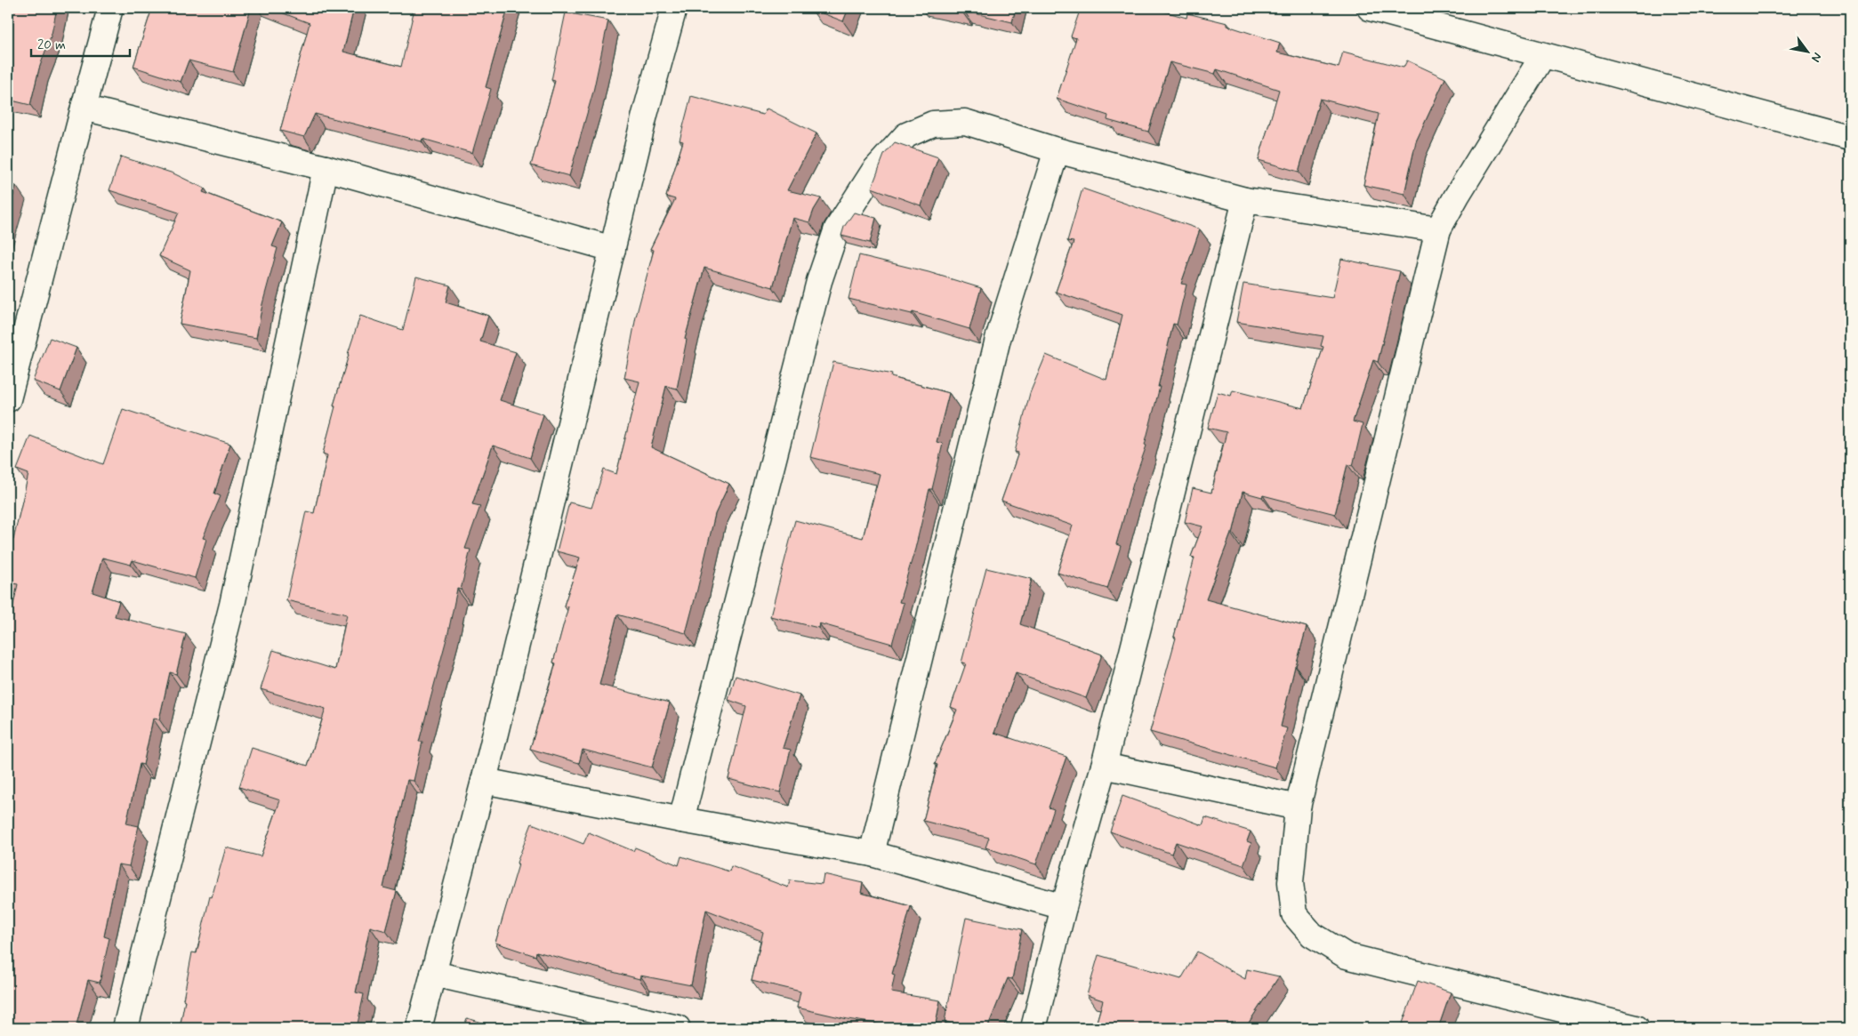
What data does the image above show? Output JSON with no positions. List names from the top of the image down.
{
  "scale_bar": "20 m",
  "north": "bottom right"
}
